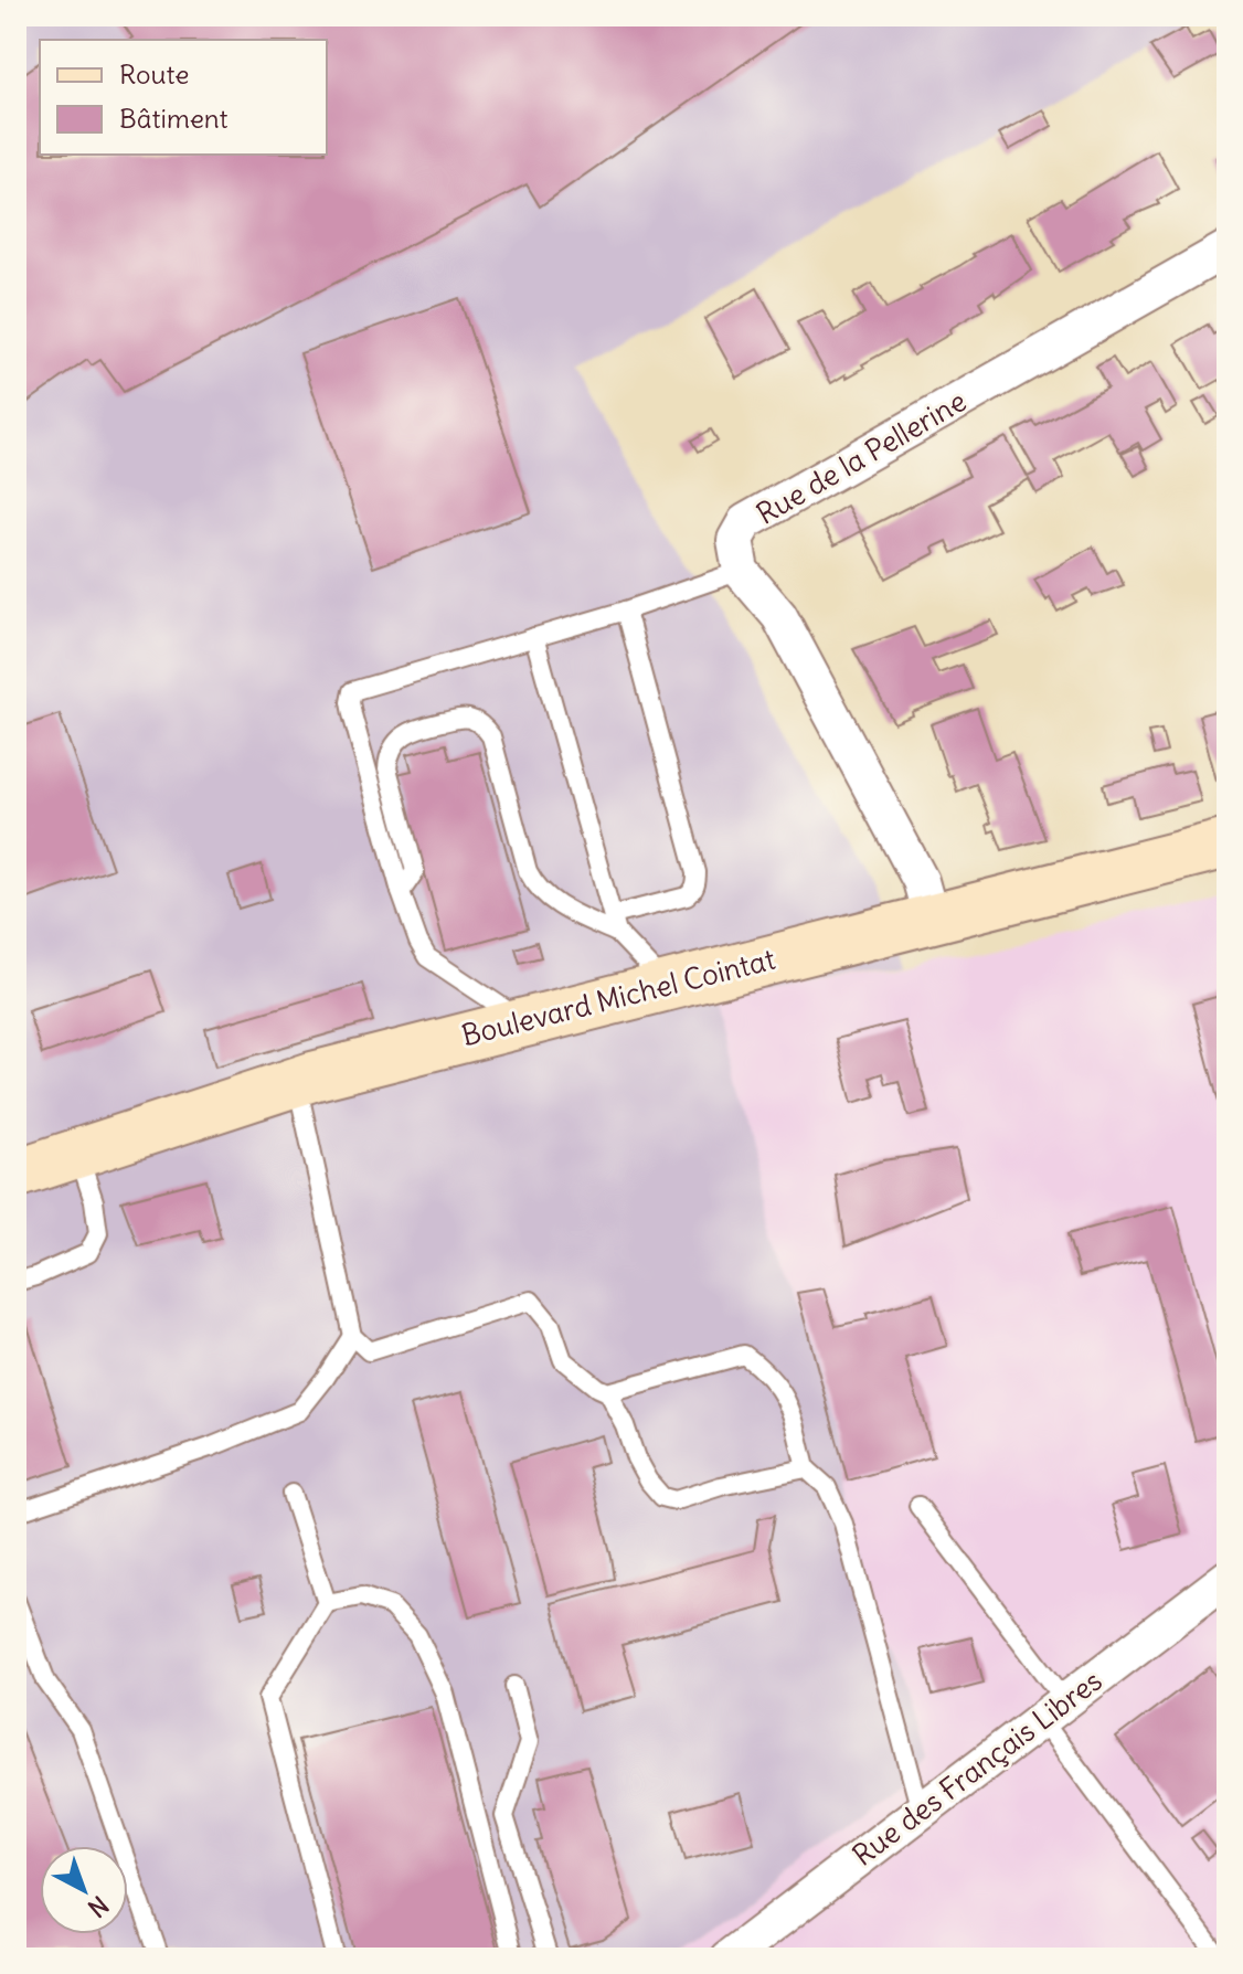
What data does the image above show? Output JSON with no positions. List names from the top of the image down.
{
  "streets": {
    "main road": ["Boulevard Michel Cointat"],
    "street": ["Rue de la Pellerine", "Rue des Français Libres"]
  },
  "legend": ["Route", "Bâtiment"],
  "north": "bottom right"
}
